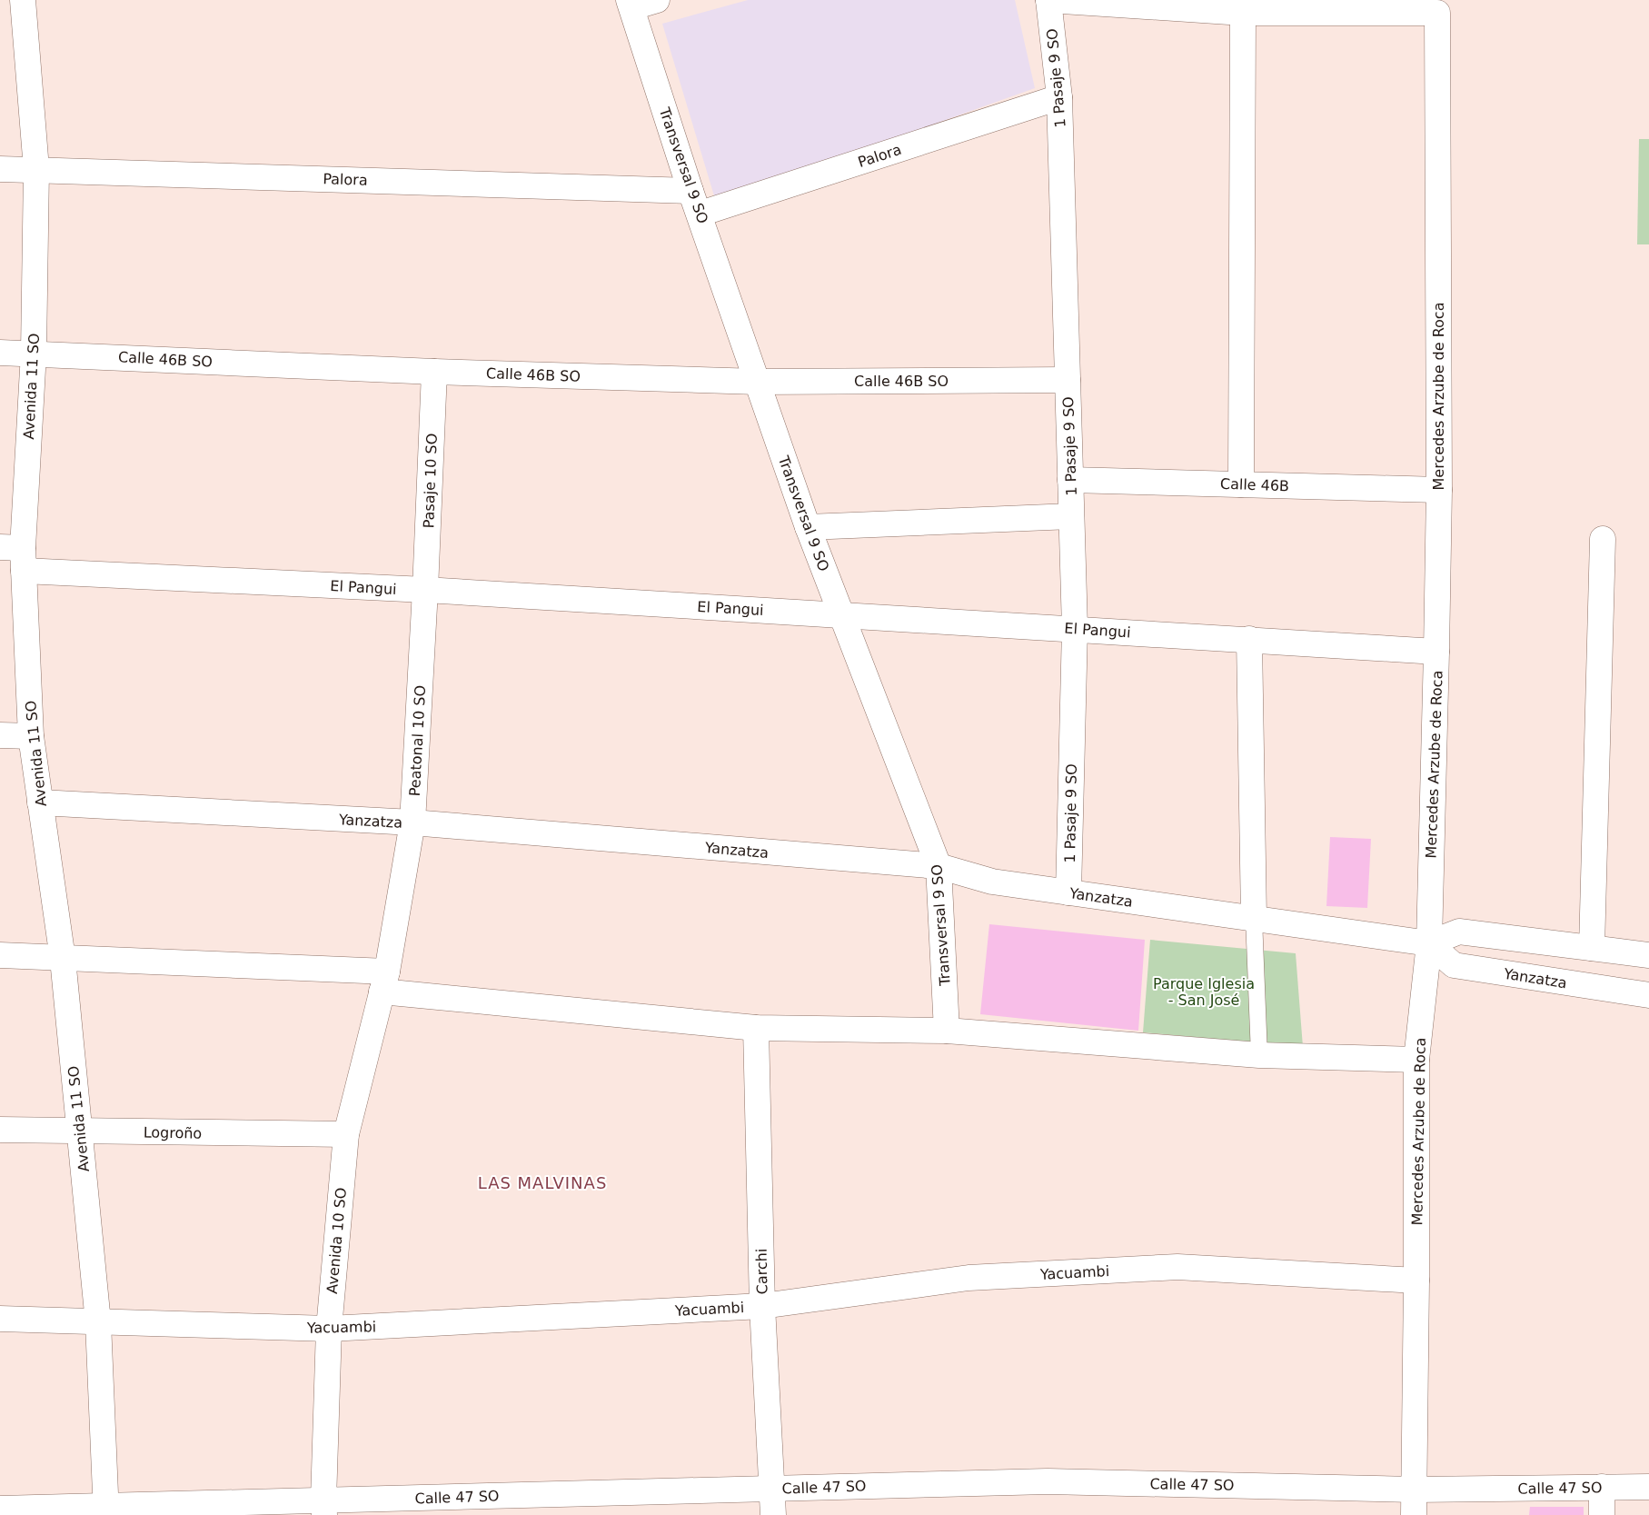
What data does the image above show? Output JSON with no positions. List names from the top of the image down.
{
  "streets": {
    "street": [
      "1 Pasaje 9 SO",
      "Palora",
      "Transversal 9 SO",
      "Calle 46B SO",
      "Avenida 11 SO",
      "Mercedes Arzube de Roca",
      "Pasaje 10 SO",
      "Calle 46B",
      "El Pangui",
      "Peatonal 10 SO",
      "Yanzatza",
      "Logroño",
      "Avenida 10 SO",
      "Carchi",
      "Yacuambi",
      "Calle 47 SO"
    ]
  },
  "crossings": [
    ["1 Pasaje 9 SO", "Palora"],
    ["1 Pasaje 9 SO", "Calle 46B SO"],
    ["1 Pasaje 9 SO", "Calle 46B"],
    ["1 Pasaje 9 SO", "El Pangui"],
    ["1 Pasaje 9 SO", "Yanzatza"],
    ["Palora", "Transversal 9 SO"],
    ["Palora", "Avenida 11 SO"],
    ["Transversal 9 SO", "Calle 46B SO"],
    ["Transversal 9 SO", "El Pangui"],
    ["Transversal 9 SO", "Yanzatza"],
    ["Calle 46B SO", "Avenida 11 SO"],
    ["Calle 46B SO", "Pasaje 10 SO"],
    ["Avenida 11 SO", "El Pangui"],
    ["Avenida 11 SO", "Yanzatza"],
    ["Avenida 11 SO", "Logroño"],
    ["Avenida 11 SO", "Yacuambi"],
    ["Avenida 11 SO", "Calle 47 SO"],
    ["Mercedes Arzube de Roca", "Calle 46B"],
    ["Mercedes Arzube de Roca", "El Pangui"],
    ["Mercedes Arzube de Roca", "Yanzatza"],
    ["Mercedes Arzube de Roca", "Yacuambi"],
    ["Mercedes Arzube de Roca", "Calle 47 SO"],
    ["Pasaje 10 SO", "El Pangui"],
    ["Pasaje 10 SO", "Peatonal 10 SO"],
    ["El Pangui", "Peatonal 10 SO"],
    ["Peatonal 10 SO", "Yanzatza"],
    ["Peatonal 10 SO", "Avenida 10 SO"],
    ["Logroño", "Avenida 10 SO"],
    ["Avenida 10 SO", "Yacuambi"],
    ["Avenida 10 SO", "Calle 47 SO"],
    ["Carchi", "Yacuambi"],
    ["Carchi", "Calle 47 SO"]
  ],
  "districts": ["LAS MALVINAS"],
  "parks": ["Parque Iglesia - San José"]
}
